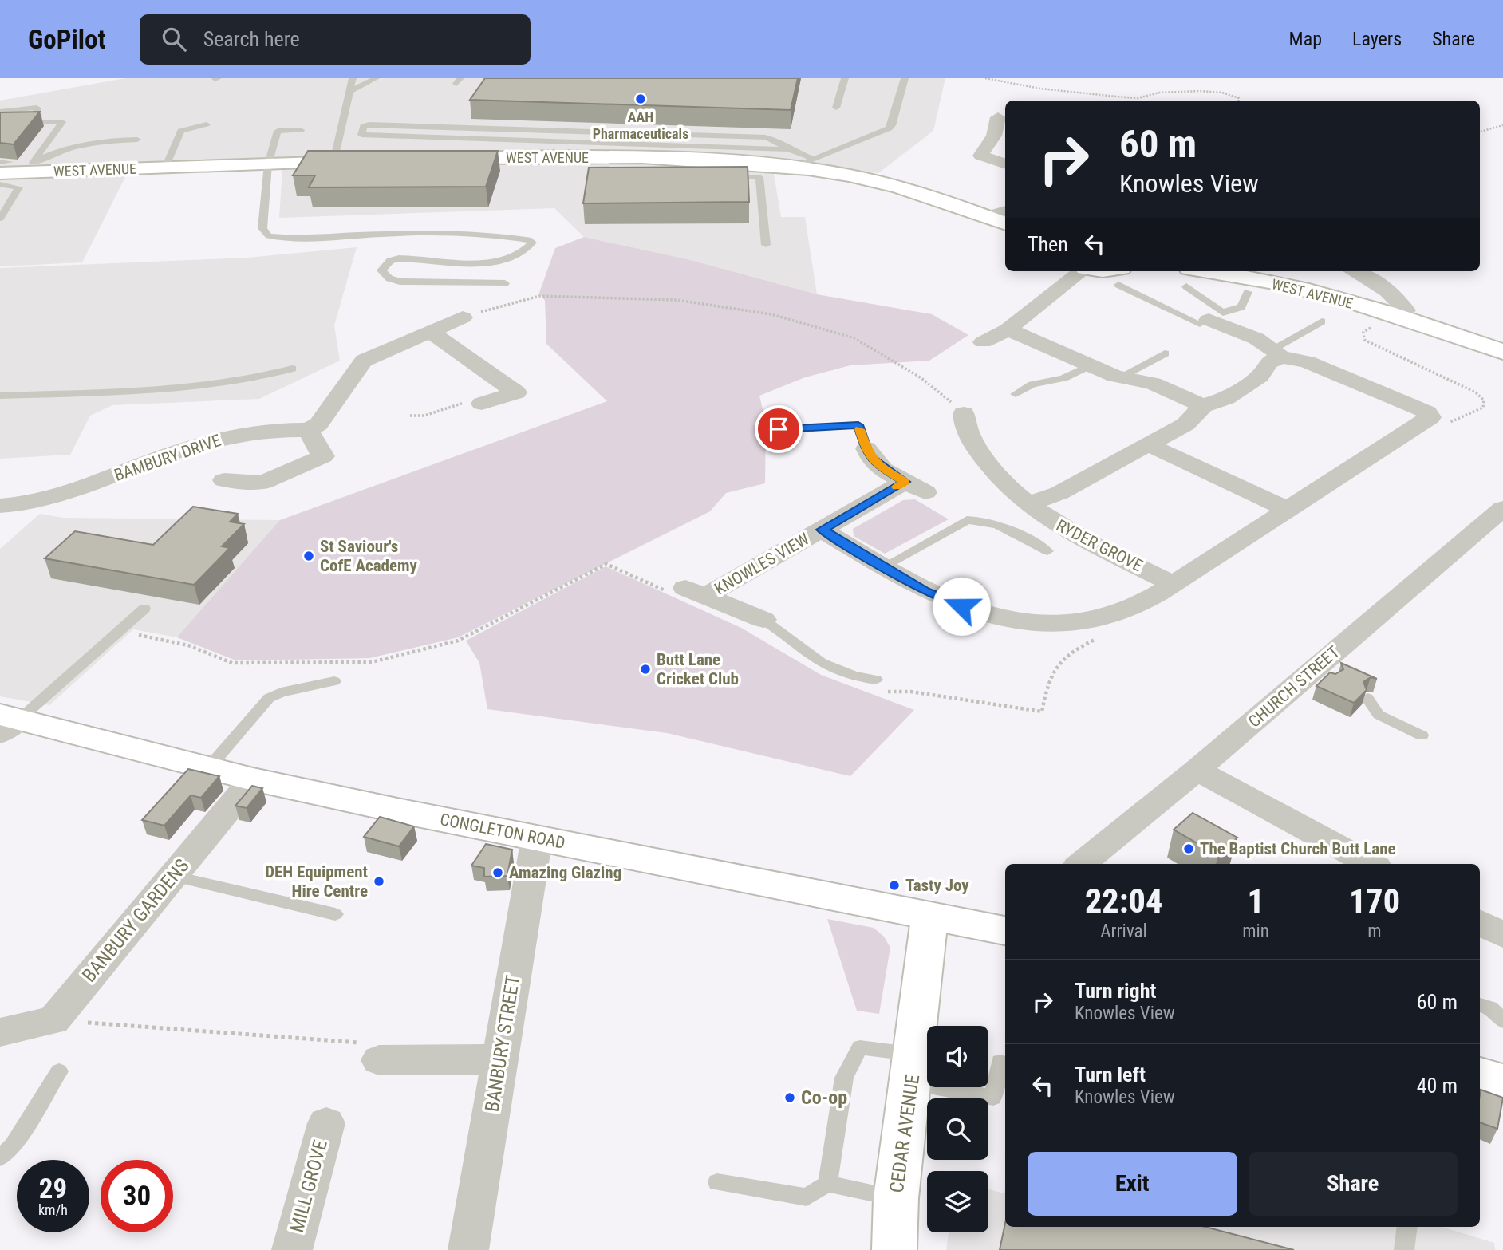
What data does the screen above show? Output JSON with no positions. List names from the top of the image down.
{
  "streets": {
    "main road": ["WEST AVENUE", "CONGLETON ROAD", "CEDAR AVENUE"],
    "street": [
      "BAMBURY DRIVE",
      "RYDER GROVE",
      "KNOWLES VIEW",
      "CHURCH STREET",
      "BANBURY GARDENS",
      "BANBURY STREET",
      "MILL GROVE"
    ]
  },
  "crossings": [
    ["CONGLETON ROAD", "BANBURY GARDENS"],
    ["CONGLETON ROAD", "BANBURY STREET"],
    ["CONGLETON ROAD", "CEDAR AVENUE"]
  ],
  "places": [
    "AAH Pharmaceuticals",
    "St Saviour's CofE Academy",
    "Butt Lane Cricket Club",
    "The Baptist Church Butt Lane",
    "Amazing Glazing",
    "DEH Equipment Hire Centre",
    "Tasty Joy",
    "Co-op"
  ],
  "page": {
    "header": "GoPilot",
    "search": "Search here",
    "nav": ["Map", "Layers", "Share"],
    "turn": ["60 m", "Knowles View"],
    "then": "Then",
    "eta": [
      "22:04",
      "Arrival",
      "1",
      "min",
      "170",
      "m"
    ],
    "list": [
      {
        "name": "Turn right",
        "note": "Knowles View",
        "value": "60 m"
      },
      {
        "name": "Turn left",
        "note": "Knowles View",
        "value": "40 m"
      }
    ],
    "buttons": ["Exit", "Share"],
    "speed": "29 km/h",
    "limit": "30"
  }
}
